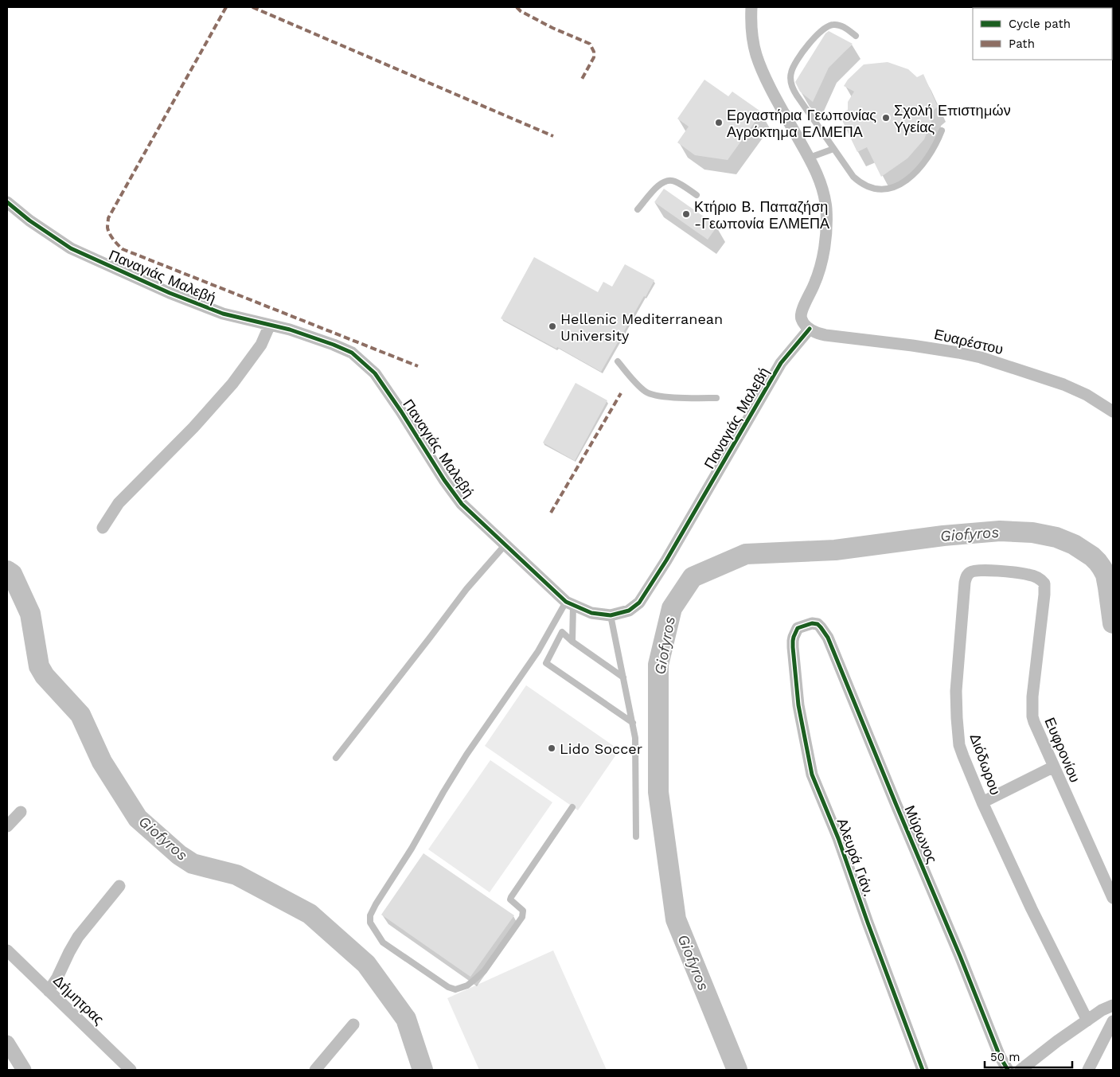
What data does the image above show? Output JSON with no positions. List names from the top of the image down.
{
  "streets": {
    "street": [
      "Παναγιάς Μαλεβή",
      "Ευαρέστου",
      "Ευφρονίου",
      "Διόδωρου",
      "Μύρωνος",
      "Αλευρά Γιάν.",
      "Δήμητρας"
    ]
  },
  "crossings": [
    ["Παναγιάς Μαλεβή", "Ευαρέστου"],
    ["Ευφρονίου", "Διόδωρου"],
    ["Μύρωνος", "Αλευρά Γιάν."]
  ],
  "water": ["Giofyros"],
  "places": [
    "Σχολή Επιστημών Υγείας",
    "Εργαστήρια Γεωπονίας Αγρόκτημα ΕΛΜΕΠΑ",
    "Κτήριο Β. Παπαζήση -Γεωπονία ΕΛΜΕΠΑ",
    "Hellenic Mediterranean University",
    "Lido Soccer"
  ],
  "legend": ["Cycle path", "Path"],
  "scale_bar": "50 m"
}
